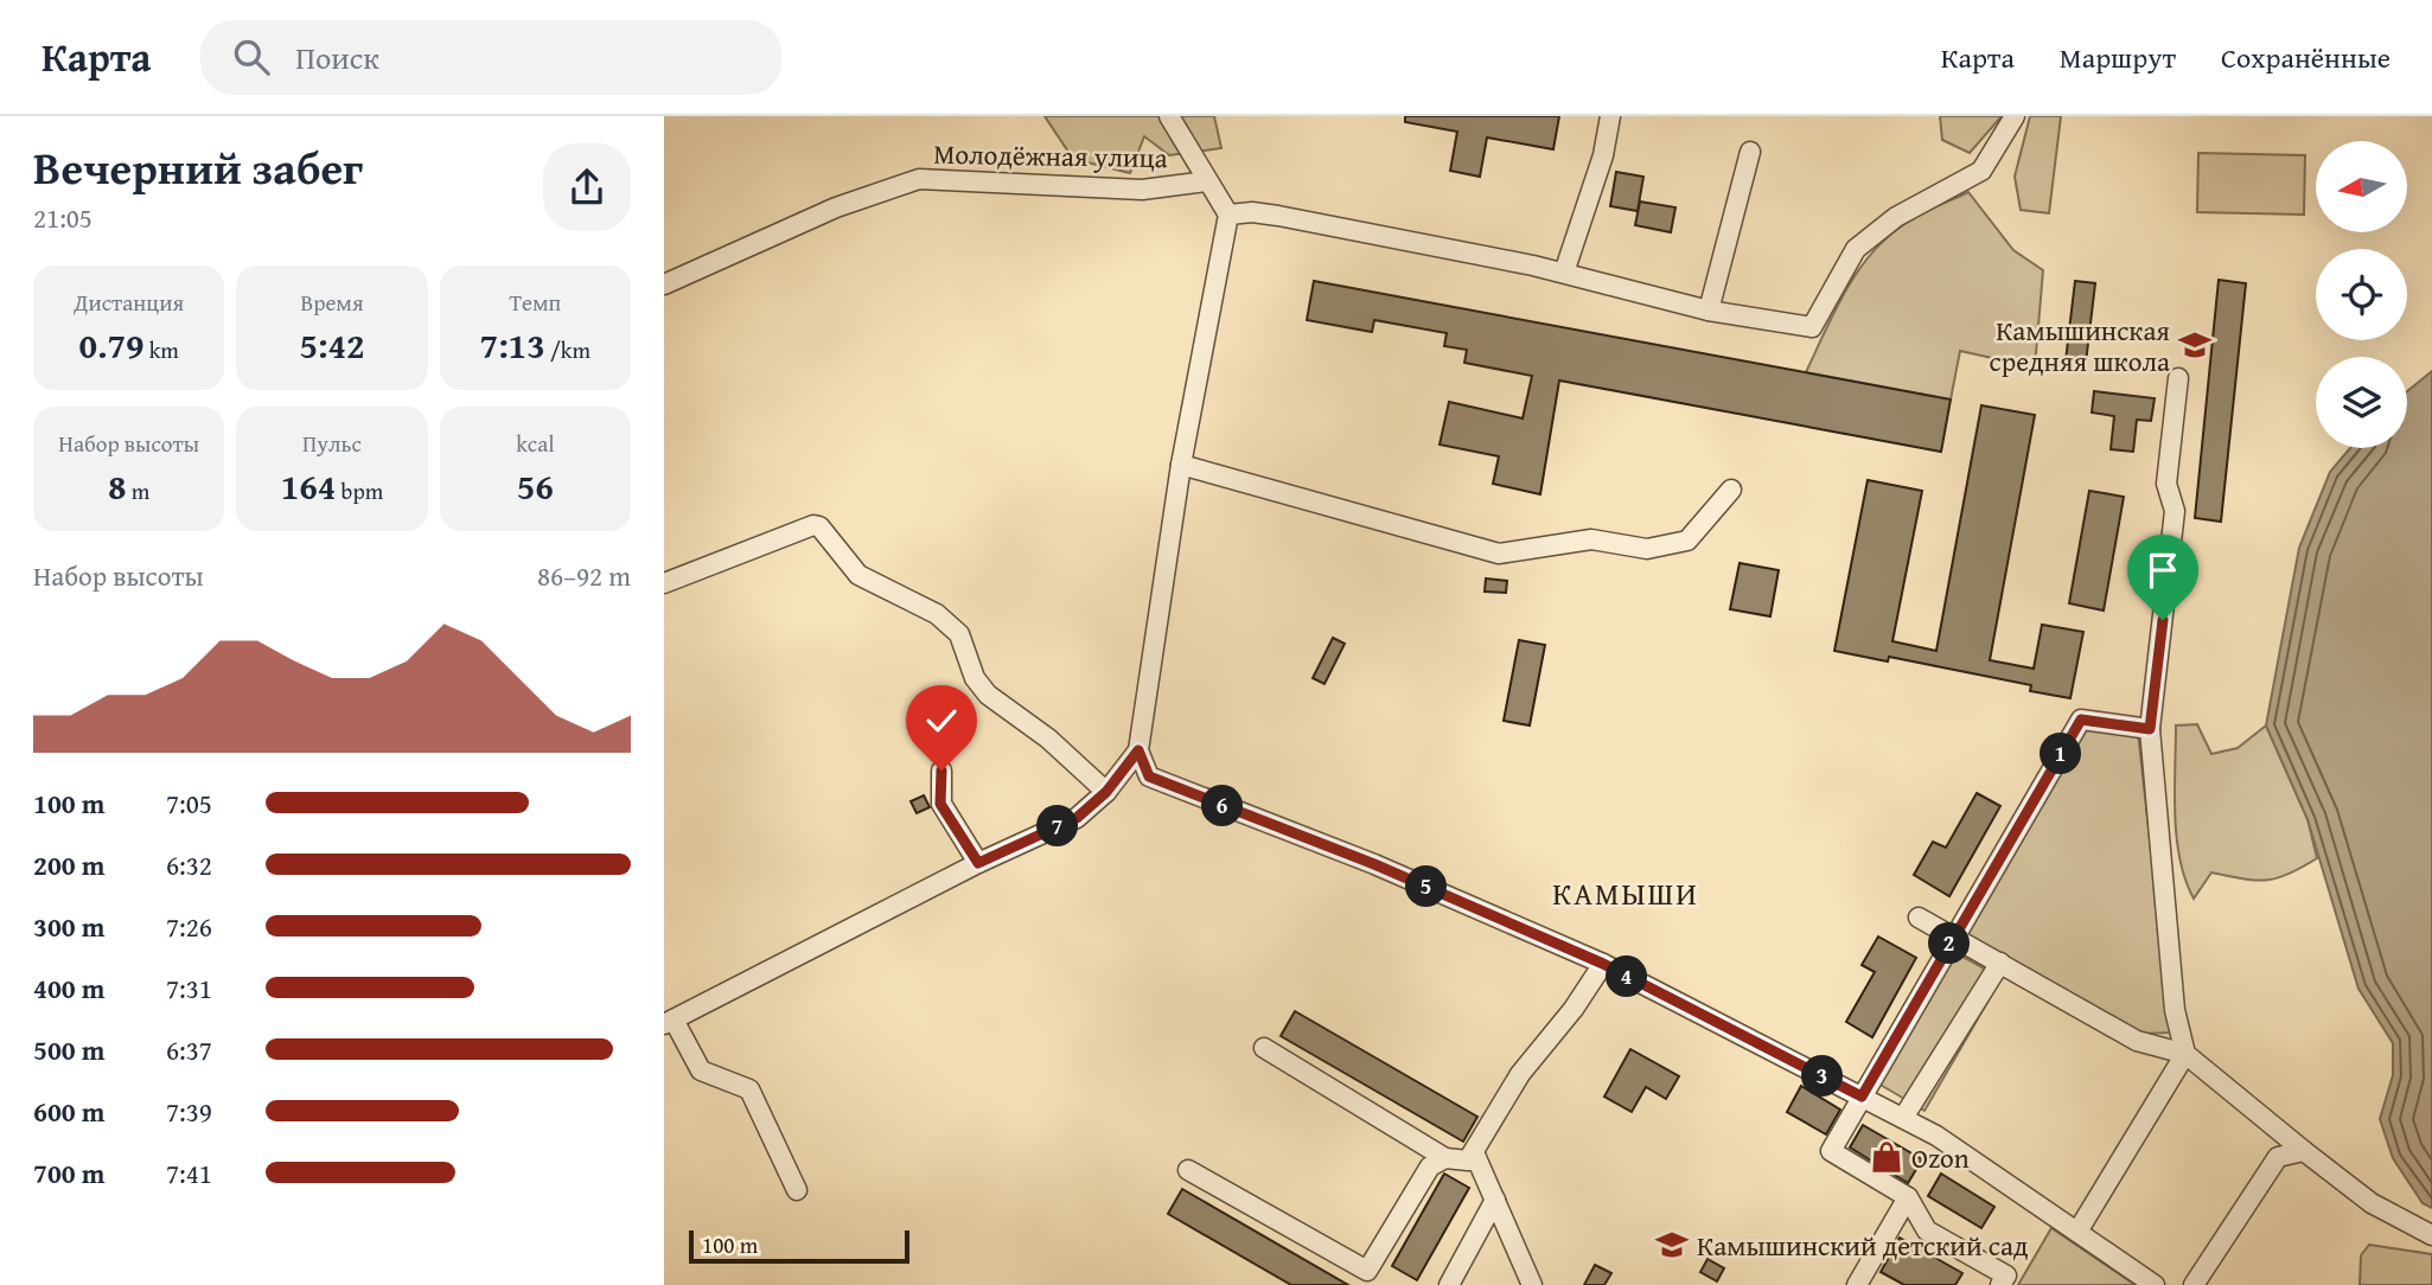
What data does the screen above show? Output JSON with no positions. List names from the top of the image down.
{
  "streets": {
    "street": ["Молодёжная улица"]
  },
  "districts": ["КАМЫШИ"],
  "places": {
    "school or university": ["Камышинская средняя школа", "Камышинский детский сад"],
    "shop": ["Ozon"]
  },
  "scale_bar": "100 m",
  "north": "left",
  "page": {
    "header": "Карта",
    "search": "Поиск",
    "nav": ["Карта", "Маршрут", "Сохранённые"],
    "heading": ["Вечерний забег", "21:05"],
    "stats": [
      ["Дистанция", "0.79 km"],
      ["Время", "5:42"],
      ["Темп", "7:13 /km"],
      ["Набор высоты", "8 m"],
      ["Пульс", "164 bpm"],
      ["kcal", "56"]
    ],
    "chart": ["Набор высоты", "86–92 m"],
    "pins": [
      "1",
      "6",
      "7",
      "5",
      "2",
      "4",
      "3"
    ],
    "list": [
      {
        "name": "100 m",
        "note": "7:05"
      },
      {
        "name": "200 m",
        "note": "6:32"
      },
      {
        "name": "300 m",
        "note": "7:26"
      },
      {
        "name": "400 m",
        "note": "7:31"
      },
      {
        "name": "500 m",
        "note": "6:37"
      },
      {
        "name": "600 m",
        "note": "7:39"
      },
      {
        "name": "700 m",
        "note": "7:41"
      }
    ],
    "scale": "100 m"
  }
}
